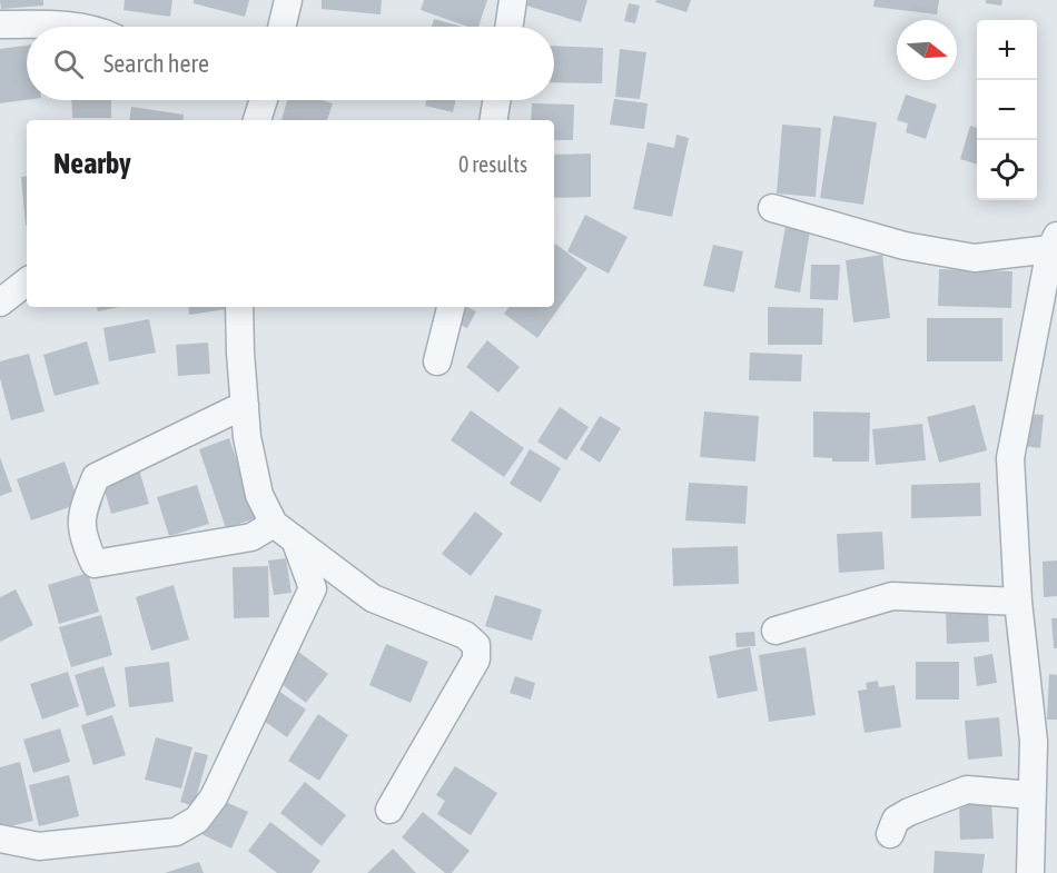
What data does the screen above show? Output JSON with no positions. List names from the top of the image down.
{
  "north": "right",
  "page": {
    "map_buttons": ["+", "−"],
    "search": "Search here",
    "heading": ["Nearby", "0 results"]
  }
}
